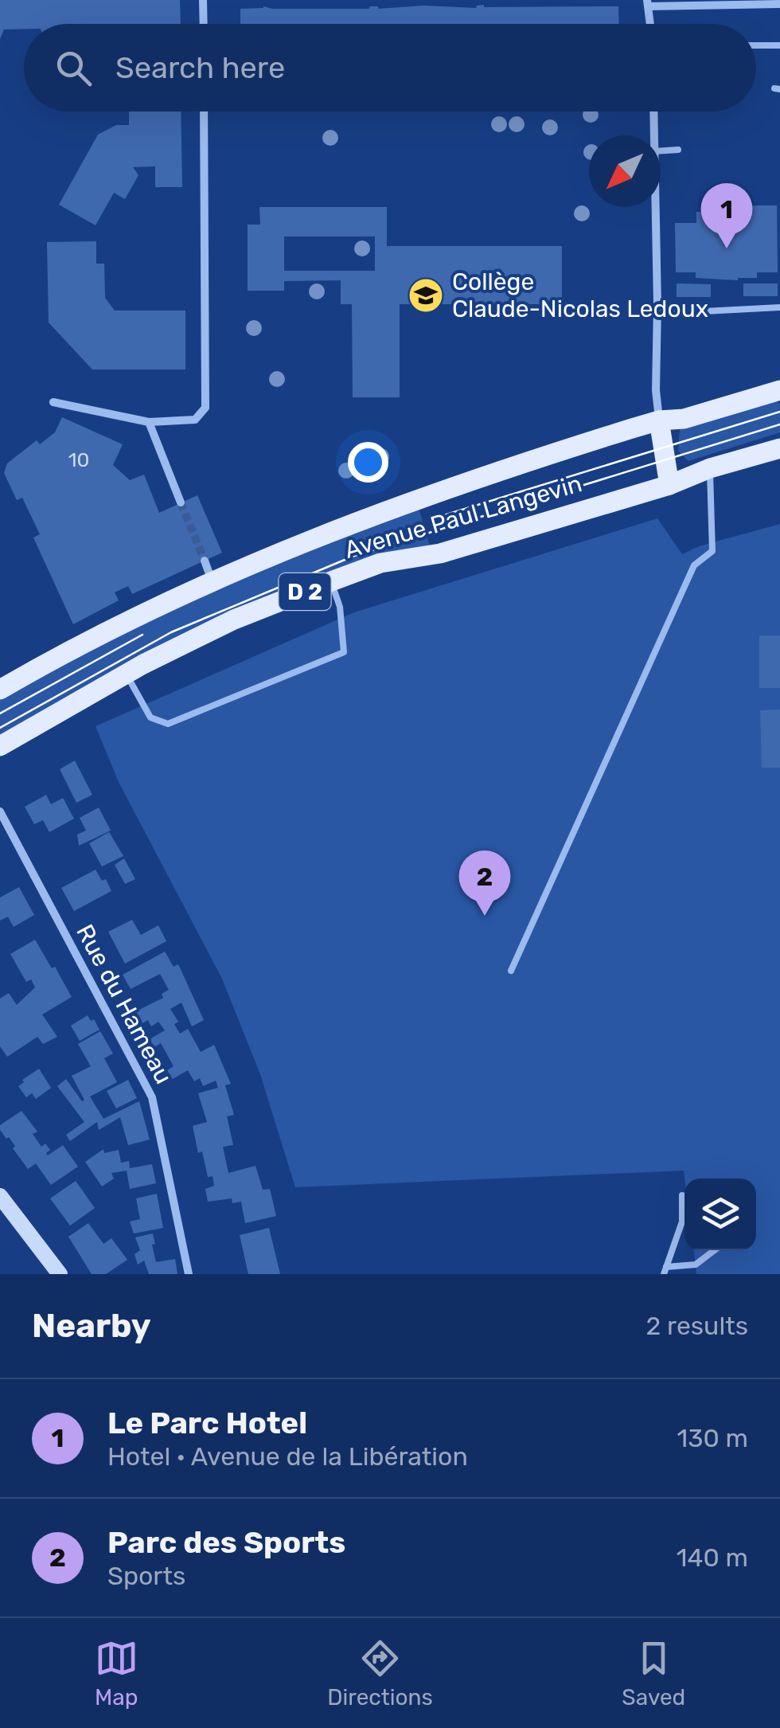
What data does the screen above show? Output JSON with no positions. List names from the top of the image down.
{
  "streets": {
    "main road": ["Avenue Paul Langevin", "D 2"],
    "street": ["Rue du Hameau"]
  },
  "places": {
    "school or university": ["Collège Claude-Nicolas Ledoux"]
  },
  "house_numbers": ["10"],
  "north": "bottom left",
  "page": {
    "search": "Search here",
    "pins": ["1", "2"],
    "heading": ["Nearby", "2 results"],
    "list": [
      {
        "mark": "1",
        "name": "Le Parc Hotel",
        "note": "Hotel · Avenue de la Libération",
        "value": "130 m"
      },
      {
        "mark": "2",
        "name": "Parc des Sports",
        "note": "Sports",
        "value": "140 m"
      }
    ],
    "nav": ["Map", "Directions", "Saved"]
  }
}
